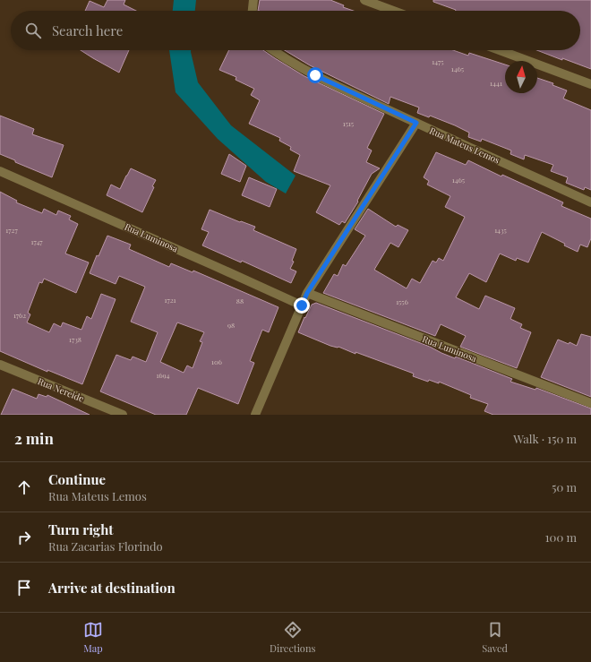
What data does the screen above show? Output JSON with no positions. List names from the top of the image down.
{
  "streets": {
    "street": ["Rua Mateus Lemos", "Rua Luminosa", "Rua Nereide"]
  },
  "house_numbers": [
    "1475",
    "1465",
    "1441",
    "1515",
    "1465",
    "1727",
    "1435",
    "1747",
    "1721",
    "88",
    "1556",
    "1762",
    "98",
    "1738",
    "106",
    "1694"
  ],
  "north": "top",
  "page": {
    "search": "Search here",
    "heading": ["2 min", "Walk · 150 m"],
    "list": [
      ["Continue", "Rua Mateus Lemos", "50 m"],
      ["Turn right", "Rua Zacarias Florindo", "100 m"],
      "Arrive at destination"
    ],
    "nav": ["Map", "Directions", "Saved"]
  }
}
